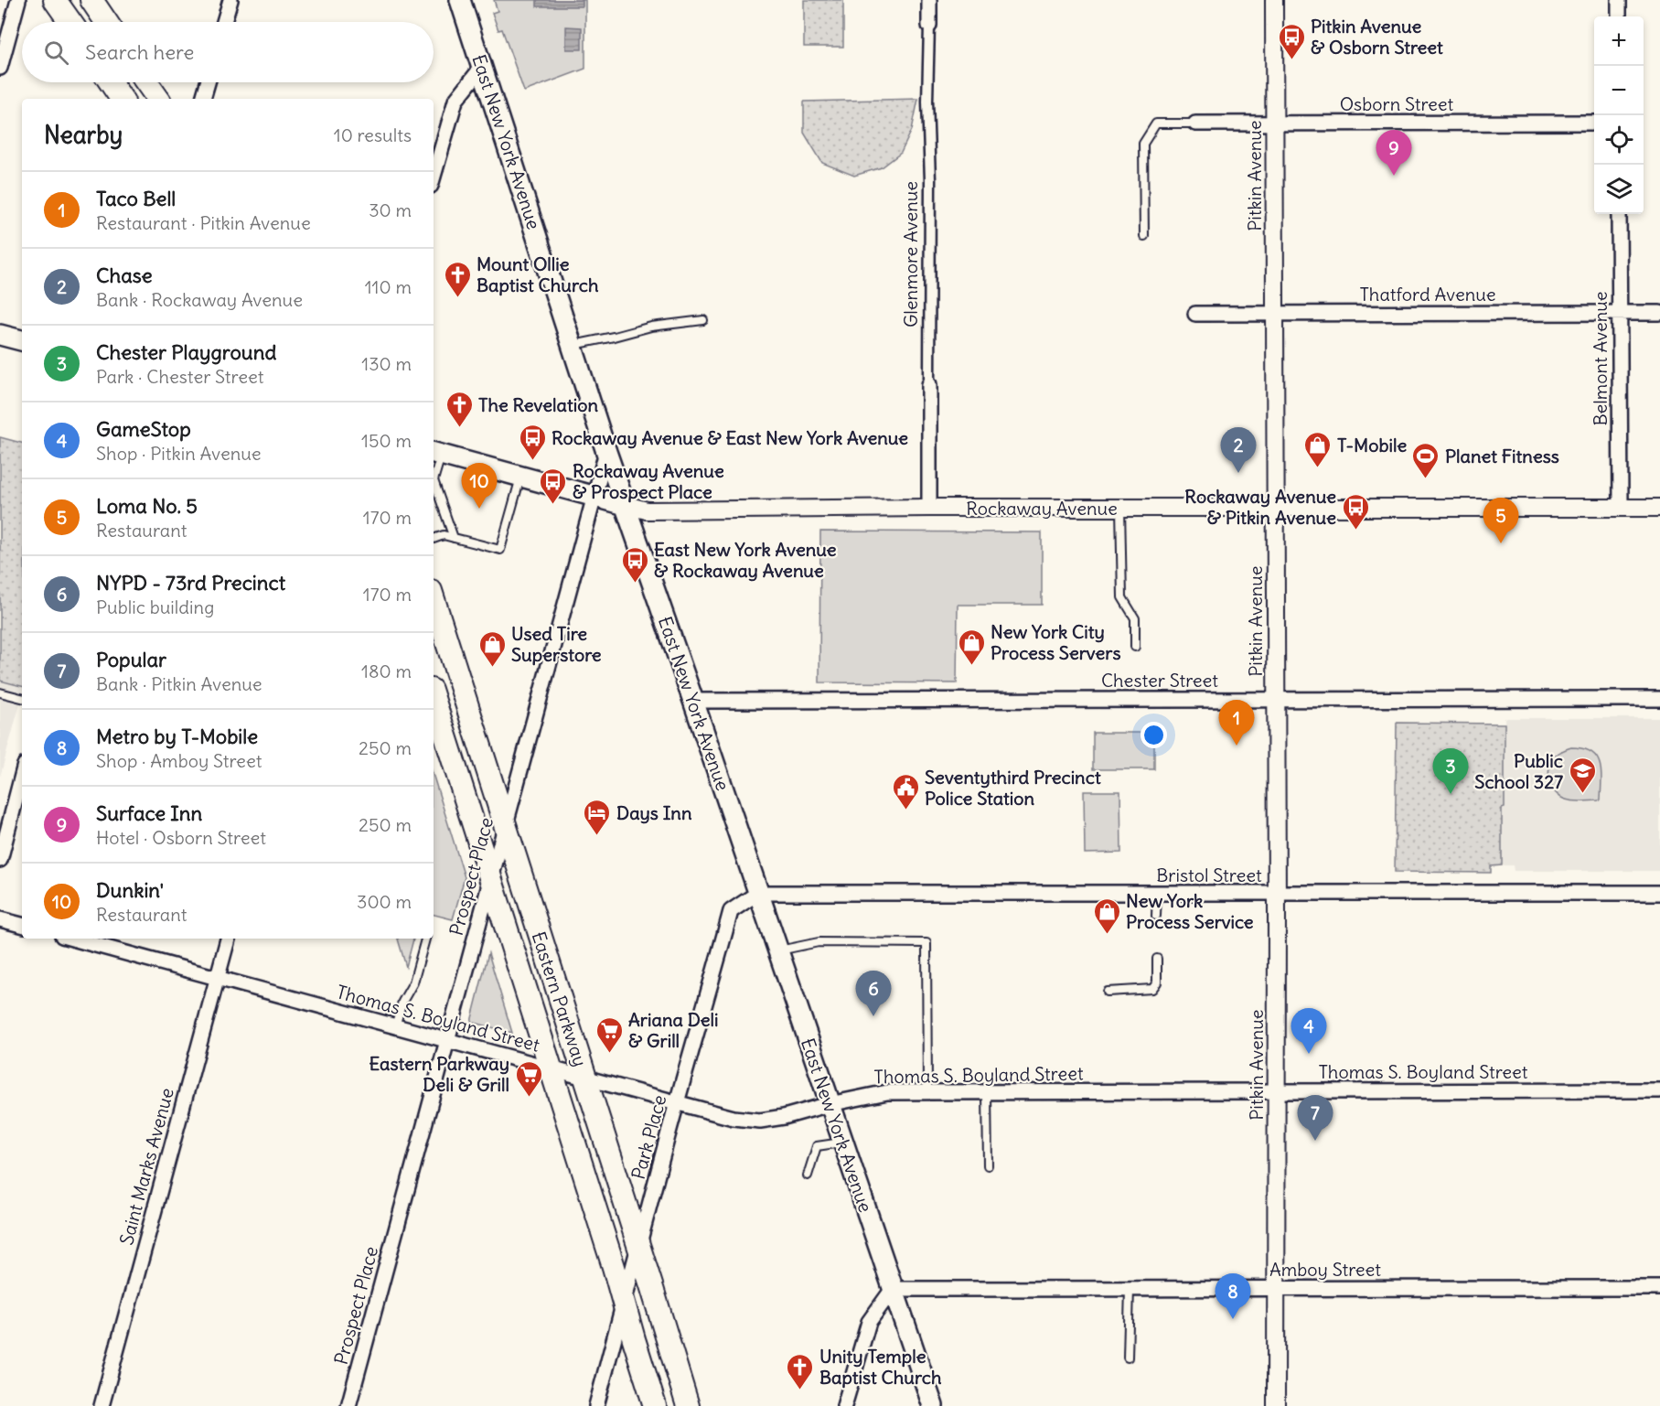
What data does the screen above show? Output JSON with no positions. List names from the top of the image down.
{
  "streets": {
    "main road": ["East New York Avenue", "Rockaway Avenue", "Eastern Parkway"],
    "street": [
      "Osborn Street",
      "Pitkin Avenue",
      "Glenmore Avenue",
      "Thatford Avenue",
      "Belmont Avenue",
      "Chester Street",
      "Bristol Street",
      "Prospect Place",
      "Thomas S. Boyland Street",
      "Park Place",
      "Saint Marks Avenue",
      "Amboy Street"
    ]
  },
  "crossings": [
    ["Osborn Street", "Pitkin Avenue"],
    ["East New York Avenue", "Rockaway Avenue"],
    ["East New York Avenue", "Chester Street"],
    ["East New York Avenue", "Bristol Street"],
    ["East New York Avenue", "Prospect Place"],
    ["East New York Avenue", "Thomas S. Boyland Street"],
    ["East New York Avenue", "Park Place"],
    ["East New York Avenue", "Amboy Street"],
    ["Pitkin Avenue", "Thatford Avenue"],
    ["Pitkin Avenue", "Rockaway Avenue"],
    ["Pitkin Avenue", "Chester Street"],
    ["Pitkin Avenue", "Bristol Street"],
    ["Pitkin Avenue", "Thomas S. Boyland Street"],
    ["Pitkin Avenue", "Amboy Street"],
    ["Glenmore Avenue", "Rockaway Avenue"],
    ["Thatford Avenue", "Belmont Avenue"],
    ["Belmont Avenue", "Rockaway Avenue"],
    ["Rockaway Avenue", "Prospect Place"],
    ["Bristol Street", "Park Place"],
    ["Prospect Place", "Eastern Parkway"],
    ["Prospect Place", "Thomas S. Boyland Street"],
    ["Eastern Parkway", "Thomas S. Boyland Street"],
    ["Eastern Parkway", "Park Place"],
    ["Thomas S. Boyland Street", "Park Place"],
    ["Thomas S. Boyland Street", "Saint Marks Avenue"]
  ],
  "places": {
    "bus stop": [
      "Pitkin Avenue & Osborn Street",
      "Rockaway Avenue & East New York Avenue",
      "Rockaway Avenue & Prospect Place",
      "Rockaway Avenue & Pitkin Avenue",
      "East New York Avenue & Rockaway Avenue"
    ],
    "church": ["Mount Ollie Baptist Church", "The Revelation", "Unity Temple Baptist Church"],
    "shop": [
      "T-Mobile",
      "New York City Process Servers",
      "Used Tire Superstore",
      "New York Process Service"
    ],
    "sports": ["Planet Fitness"],
    "school or university": ["Public School 327"],
    "public building": ["Seventythird Precinct Police Station"],
    "hotel": ["Days Inn"],
    "supermarket": ["Ariana Deli & Grill", "Eastern Parkway Deli & Grill"]
  },
  "page": {
    "map_buttons": ["+", "−"],
    "search": "Search here",
    "heading": ["Nearby", "10 results"],
    "pins": [
      "9",
      "2",
      "10",
      "5",
      "1",
      "3",
      "6",
      "4",
      "7",
      "8"
    ],
    "list": [
      {
        "mark": "1",
        "name": "Taco Bell",
        "note": "Restaurant · Pitkin Avenue",
        "value": "30 m"
      },
      {
        "mark": "2",
        "name": "Chase",
        "note": "Bank · Rockaway Avenue",
        "value": "110 m"
      },
      {
        "mark": "3",
        "name": "Chester Playground",
        "note": "Park · Chester Street",
        "value": "130 m"
      },
      {
        "mark": "4",
        "name": "GameStop",
        "note": "Shop · Pitkin Avenue",
        "value": "150 m"
      },
      {
        "mark": "5",
        "name": "Loma No. 5",
        "note": "Restaurant",
        "value": "170 m"
      },
      {
        "mark": "6",
        "name": "NYPD - 73rd Precinct",
        "note": "Public building",
        "value": "170 m"
      },
      {
        "mark": "7",
        "name": "Popular",
        "note": "Bank · Pitkin Avenue",
        "value": "180 m"
      },
      {
        "mark": "8",
        "name": "Metro by T-Mobile",
        "note": "Shop · Amboy Street",
        "value": "250 m"
      },
      {
        "mark": "9",
        "name": "Surface Inn",
        "note": "Hotel · Osborn Street",
        "value": "250 m"
      },
      {
        "mark": "10",
        "name": "Dunkin'",
        "note": "Restaurant",
        "value": "300 m"
      }
    ]
  }
}
